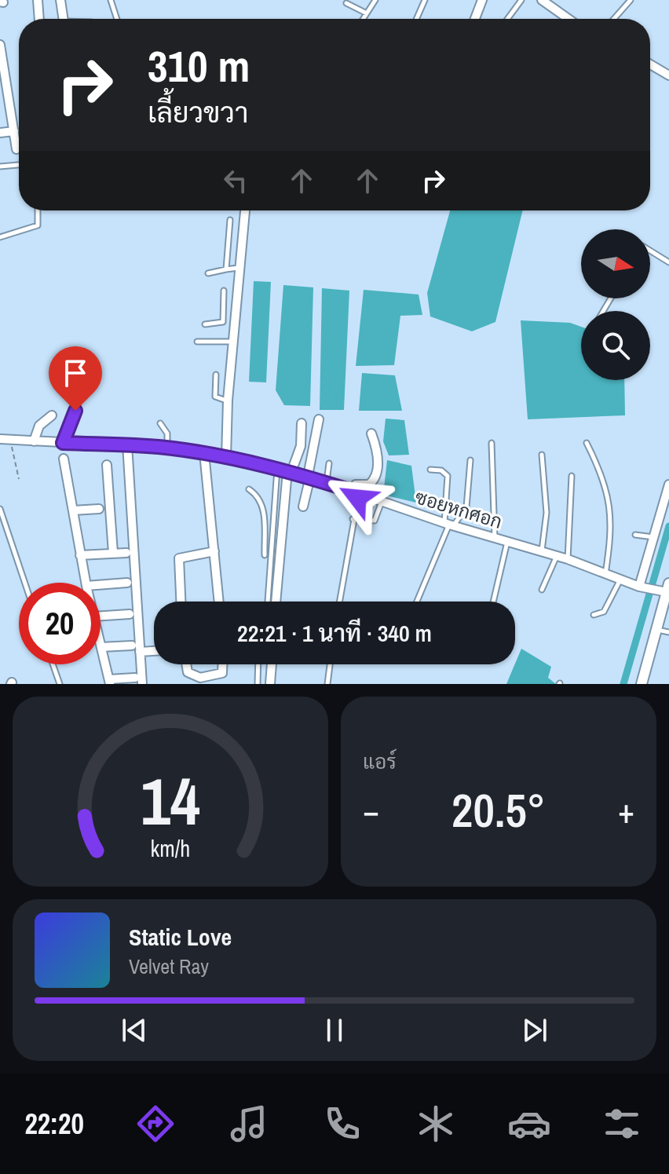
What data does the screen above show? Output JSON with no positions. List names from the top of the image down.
{
  "streets": {
    "street": ["ซอยหกศอก"]
  },
  "north": "right",
  "page": {
    "turn": ["310 m", "เลี้ยวขวา"],
    "limit": "20",
    "trip": "22:21 · 1 นาที · 340 m",
    "tile": "แอร์",
    "heat": ["−", "20.5°", "+"],
    "song": ["Static Love", "Velvet Ray"],
    "tabs": "22:20",
    "gauge": ["14", "km/h"]
  }
}
